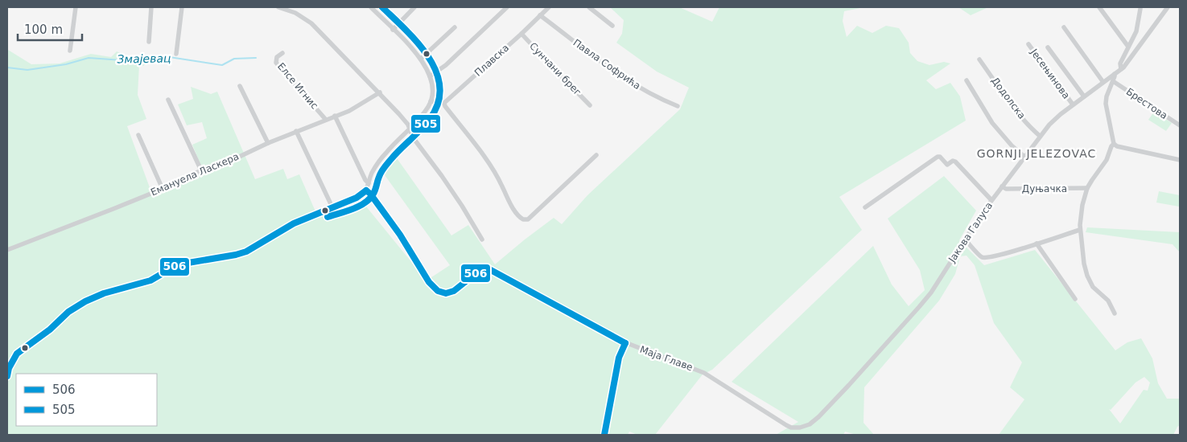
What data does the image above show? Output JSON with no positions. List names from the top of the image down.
{
  "streets": {
    "street": [
      "Плавска",
      "Павла Софрића",
      "Сунчани брег",
      "Јесењинова",
      "Елсе Игнис",
      "Додолска",
      "Брестова",
      "Емануела Ласкера",
      "Дуњачка",
      "Јакова Галуса",
      "Маја Главе"
    ]
  },
  "crossings": [
    ["Плавска", "Павла Софрића"],
    ["Плавска", "Сунчани брег"],
    ["Јесењинова", "Јакова Галуса"],
    ["Елсе Игнис", "Емануела Ласкера"],
    ["Додолска", "Јакова Галуса"],
    ["Дуњачка", "Јакова Галуса"],
    ["Јакова Галуса", "Маја Главе"]
  ],
  "districts": ["GORNJI JELEZOVAC"],
  "water": ["Змајевац"],
  "lines": ["transit line 505", "transit line 506"],
  "legend": ["506", "505"],
  "scale_bar": "100 m"
}
